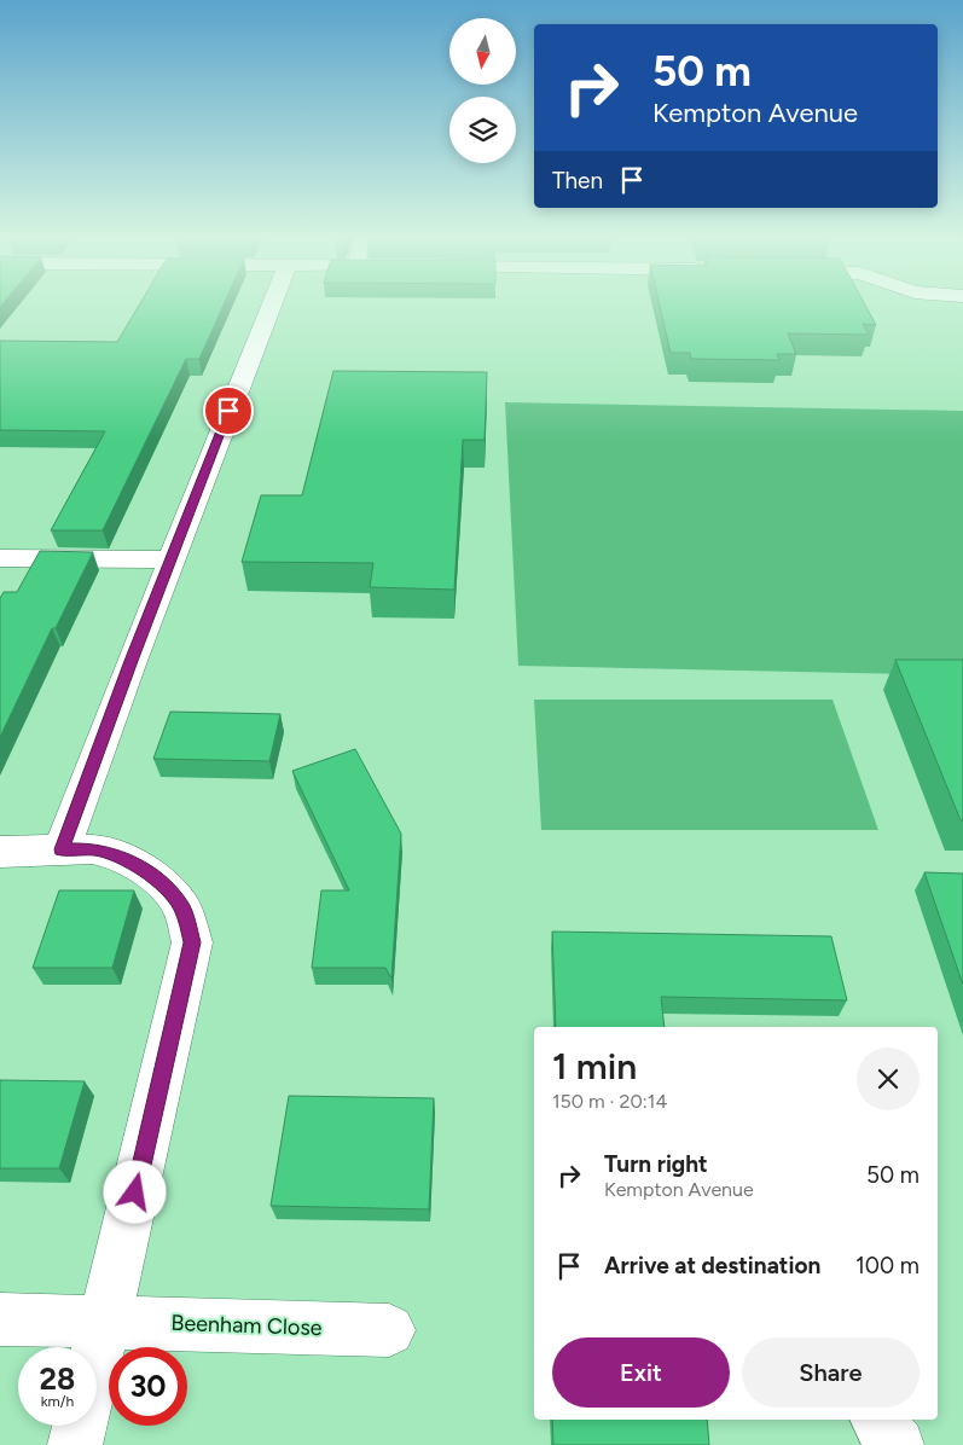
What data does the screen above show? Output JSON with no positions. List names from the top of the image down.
{
  "streets": {
    "street": ["Beenham Close"]
  },
  "north": "bottom",
  "page": {
    "turn": ["50 m", "Kempton Avenue"],
    "then": "Then",
    "heading": ["1 min", "150 m · 20:14"],
    "list": [
      {
        "name": "Turn right",
        "note": "Kempton Avenue",
        "value": "50 m"
      },
      {
        "name": "Arrive at destination",
        "value": "100 m"
      }
    ],
    "buttons": ["Exit", "Share"],
    "speed": "28 km/h",
    "limit": "30"
  }
}
